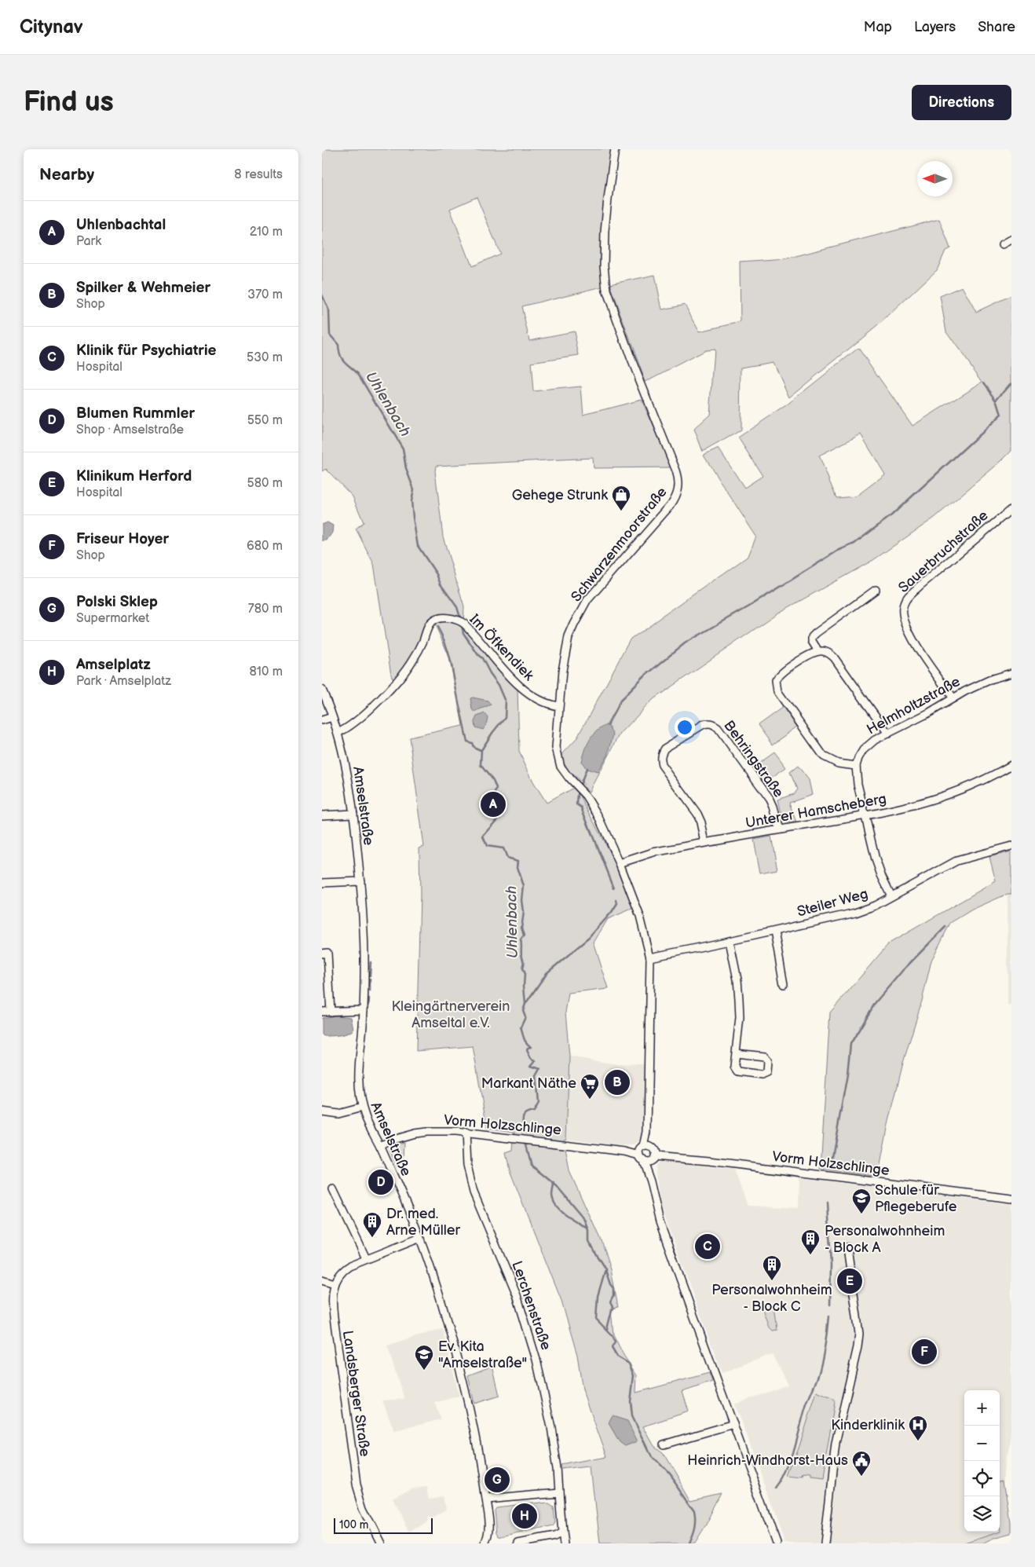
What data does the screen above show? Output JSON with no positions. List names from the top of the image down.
{
  "streets": {
    "street": [
      "Schwarzenmoorstraße",
      "Sauerbruchstraße",
      "Im Öfkendiek",
      "Helmholtzstraße",
      "Behringstraße",
      "Amselstraße",
      "Unterer Hamscheberg",
      "Steiler Weg",
      "Vorm Holzschlinge",
      "Lerchenstraße",
      "Landsberger Straße"
    ]
  },
  "crossings": [
    ["Schwarzenmoorstraße", "Im Öfkendiek"],
    ["Schwarzenmoorstraße", "Unterer Hamscheberg"],
    ["Schwarzenmoorstraße", "Steiler Weg"],
    ["Schwarzenmoorstraße", "Vorm Holzschlinge"],
    ["Sauerbruchstraße", "Helmholtzstraße"],
    ["Im Öfkendiek", "Amselstraße"],
    ["Behringstraße", "Unterer Hamscheberg"],
    ["Amselstraße", "Vorm Holzschlinge"],
    ["Vorm Holzschlinge", "Lerchenstraße"]
  ],
  "water": ["Uhlenbach"],
  "parks": ["Kleingärtnerverein Amseltal e.V."],
  "places": {
    "shop": ["Gehege Strunk"],
    "supermarket": ["Markant Näthe"],
    "school or university": ["Schule für Pflegeberufe", "Ev. Kita \"Amselstraße\""],
    "building": ["Dr. med. Arne Müller", "Personalwohnheim - Block A", "Personalwohnheim - Block C"],
    "hospital": ["Kinderklinik"],
    "public building": ["Heinrich-Windhorst-Haus"]
  },
  "scale_bar": "100 m",
  "north": "left",
  "page": {
    "header": "Citynav",
    "nav": ["Map", "Layers", "Share"],
    "buttons": "Directions",
    "title": "Find us",
    "heading": ["Nearby", "8 results"],
    "list": [
      {
        "mark": "A",
        "name": "Uhlenbachtal",
        "note": "Park",
        "value": "210 m"
      },
      {
        "mark": "B",
        "name": "Spilker & Wehmeier",
        "note": "Shop",
        "value": "370 m"
      },
      {
        "mark": "C",
        "name": "Klinik für Psychiatrie",
        "note": "Hospital",
        "value": "530 m"
      },
      {
        "mark": "D",
        "name": "Blumen Rummler",
        "note": "Shop · Amselstraße",
        "value": "550 m"
      },
      {
        "mark": "E",
        "name": "Klinikum Herford",
        "note": "Hospital",
        "value": "580 m"
      },
      {
        "mark": "F",
        "name": "Friseur Hoyer",
        "note": "Shop",
        "value": "680 m"
      },
      {
        "mark": "G",
        "name": "Polski Sklep",
        "note": "Supermarket",
        "value": "780 m"
      },
      {
        "mark": "H",
        "name": "Amselplatz",
        "note": "Park · Amselplatz",
        "value": "810 m"
      }
    ],
    "pins": [
      "A",
      "B",
      "D",
      "C",
      "E",
      "F",
      "G",
      "H"
    ],
    "map_buttons": ["+", "−"],
    "scale": "100 m"
  }
}
